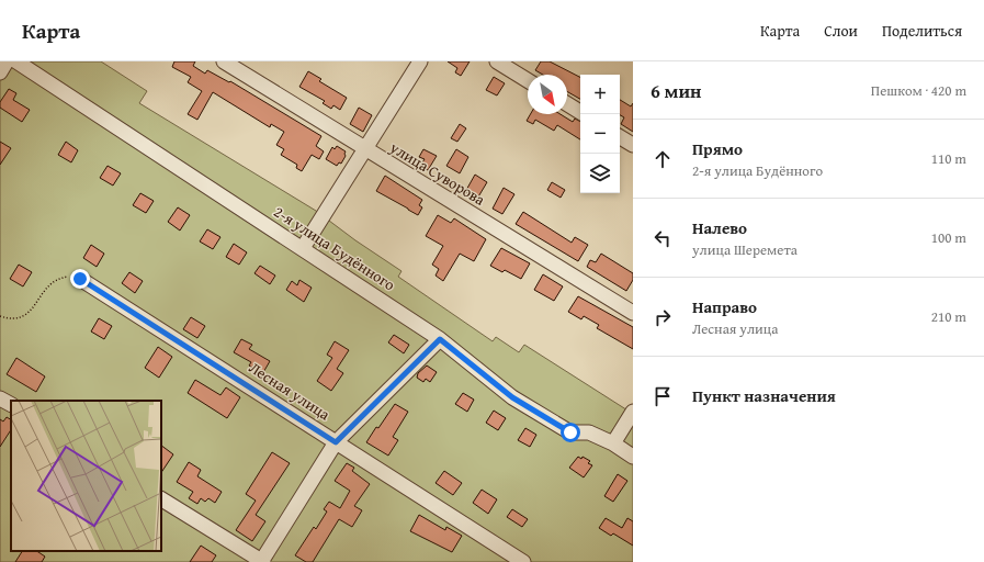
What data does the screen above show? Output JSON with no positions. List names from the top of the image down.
{
  "streets": {
    "street": ["улица Суворова", "2-я улица Будённого", "Лесная улица"]
  },
  "north": "bottom right",
  "page": {
    "header": "Карта",
    "nav": ["Карта", "Слои", "Поделиться"],
    "heading": ["6 мин", "Пешком · 420 m"],
    "map_buttons": ["+", "−"],
    "list": [
      ["Прямо", "2-я улица Будённого", "110 m"],
      ["Налево", "улица Шеремета", "100 m"],
      ["Направо", "Лесная улица", "210 m"],
      "Пункт назначения"
    ]
  }
}
